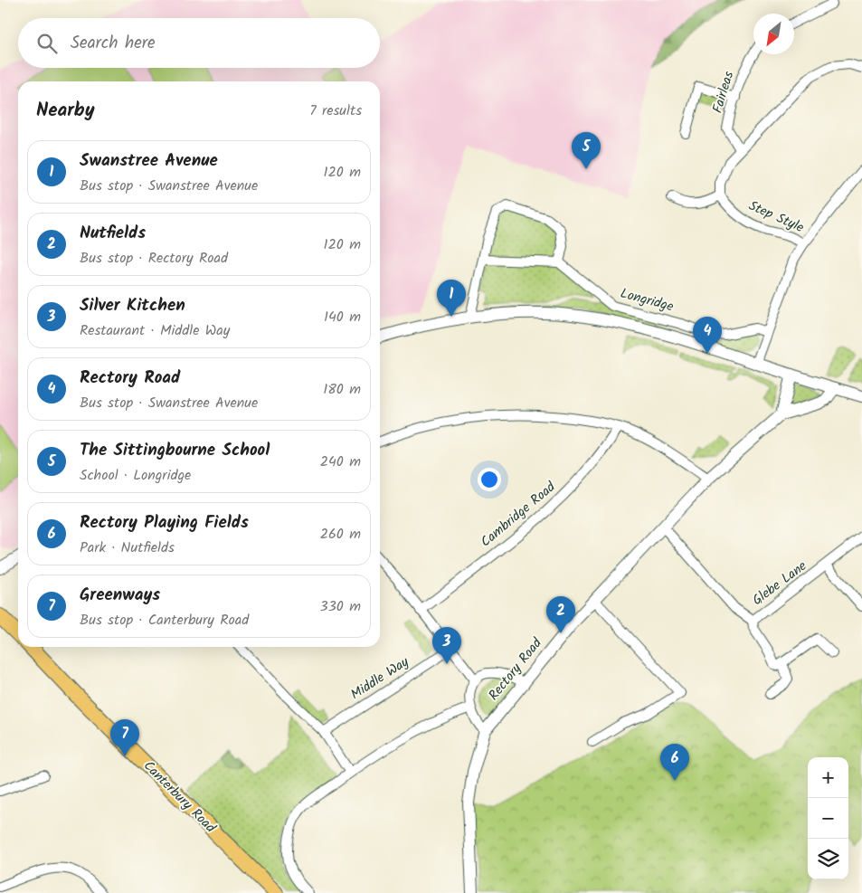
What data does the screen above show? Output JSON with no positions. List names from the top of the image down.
{
  "streets": {
    "main road": ["Canterbury Road"],
    "street": [
      "Fairleas",
      "Step Style",
      "Longridge",
      "Cambridge Road",
      "Glebe Lane",
      "Rectory Road",
      "Middle Way"
    ]
  },
  "crossings": [
    ["Glebe Lane", "Rectory Road"]
  ],
  "north": "bottom left",
  "page": {
    "search": "Search here",
    "heading": ["Nearby", "7 results"],
    "pins": [
      "5",
      "1",
      "4",
      "2",
      "3",
      "7",
      "6"
    ],
    "list": [
      {
        "mark": "1",
        "name": "Swanstree Avenue",
        "note": "Bus stop · Swanstree Avenue",
        "value": "120 m"
      },
      {
        "mark": "2",
        "name": "Nutfields",
        "note": "Bus stop · Rectory Road",
        "value": "120 m"
      },
      {
        "mark": "3",
        "name": "Silver Kitchen",
        "note": "Restaurant · Middle Way",
        "value": "140 m"
      },
      {
        "mark": "4",
        "name": "Rectory Road",
        "note": "Bus stop · Swanstree Avenue",
        "value": "180 m"
      },
      {
        "mark": "5",
        "name": "The Sittingbourne School",
        "note": "School · Longridge",
        "value": "240 m"
      },
      {
        "mark": "6",
        "name": "Rectory Playing Fields",
        "note": "Park · Nutfields",
        "value": "260 m"
      },
      {
        "mark": "7",
        "name": "Greenways",
        "note": "Bus stop · Canterbury Road",
        "value": "330 m"
      }
    ],
    "map_buttons": ["+", "−"]
  }
}
